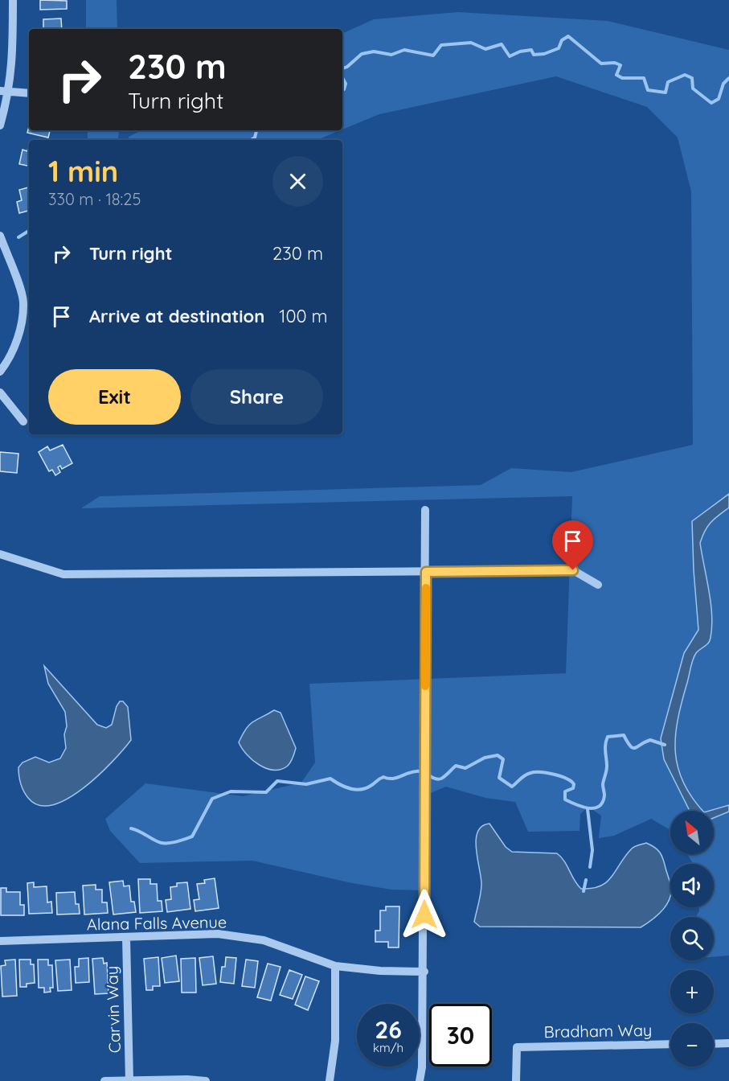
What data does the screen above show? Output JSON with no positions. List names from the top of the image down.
{
  "streets": {
    "street": ["Alana Falls Avenue", "Carvin Way", "Bradham Way"]
  },
  "crossings": [
    ["Alana Falls Avenue", "Carvin Way"]
  ],
  "north": "top left",
  "page": {
    "turn": ["230 m", "Turn right"],
    "heading": ["1 min", "330 m · 18:25"],
    "list": [
      {
        "name": "Turn right",
        "value": "230 m"
      },
      {
        "name": "Arrive at destination",
        "value": "100 m"
      }
    ],
    "buttons": ["Exit", "Share"],
    "map_buttons": ["+", "−"],
    "speed": "26 km/h",
    "limit": "30"
  }
}
